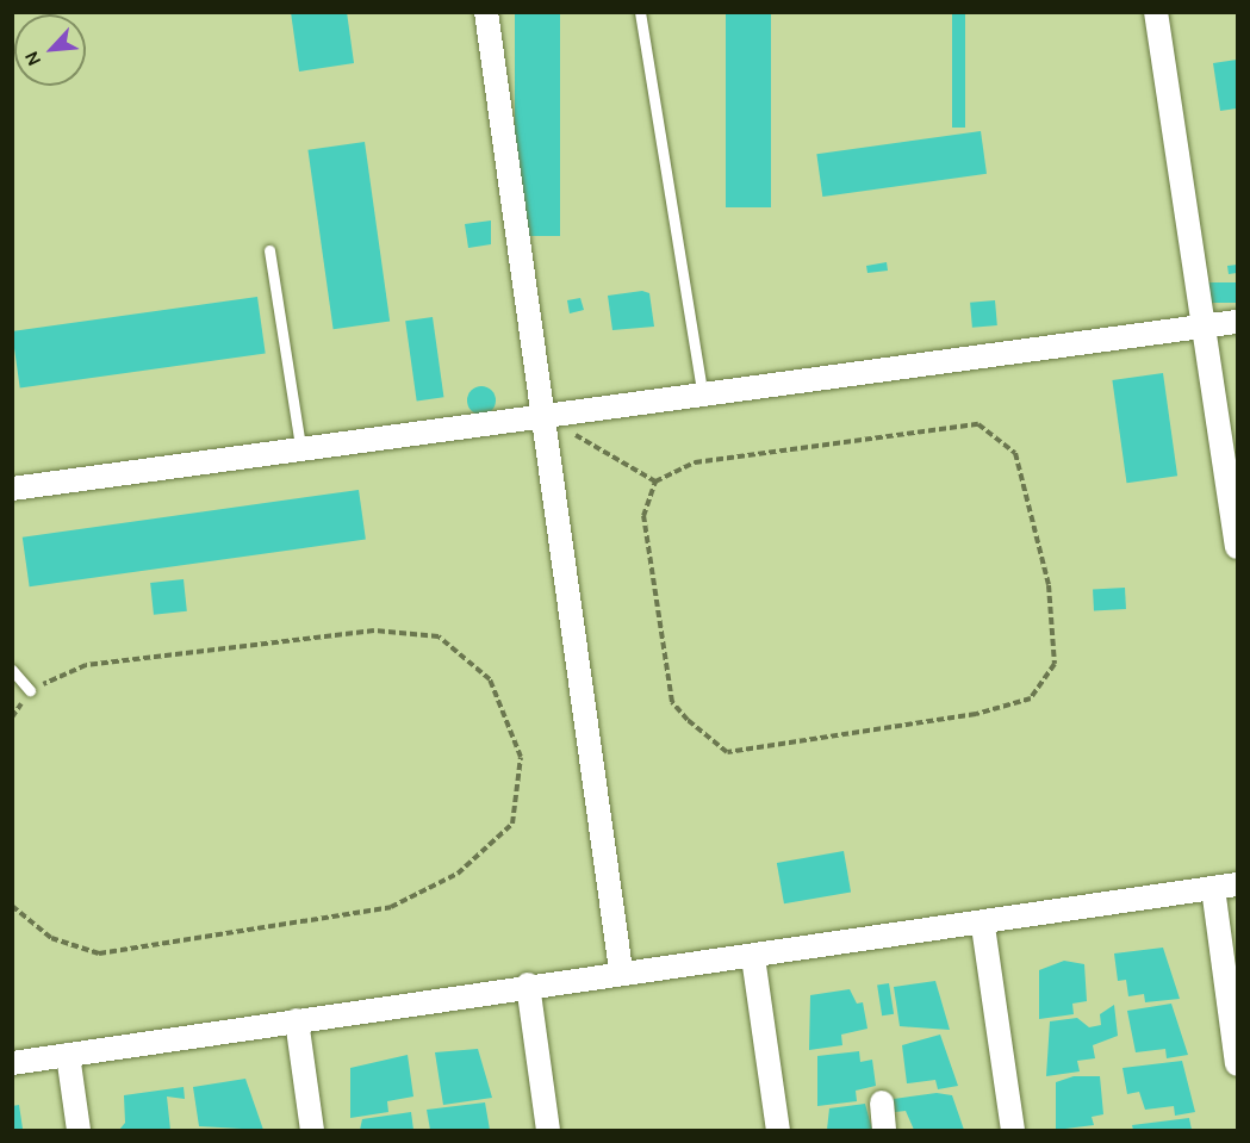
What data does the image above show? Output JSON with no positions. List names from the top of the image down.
{
  "north": "bottom left"
}
